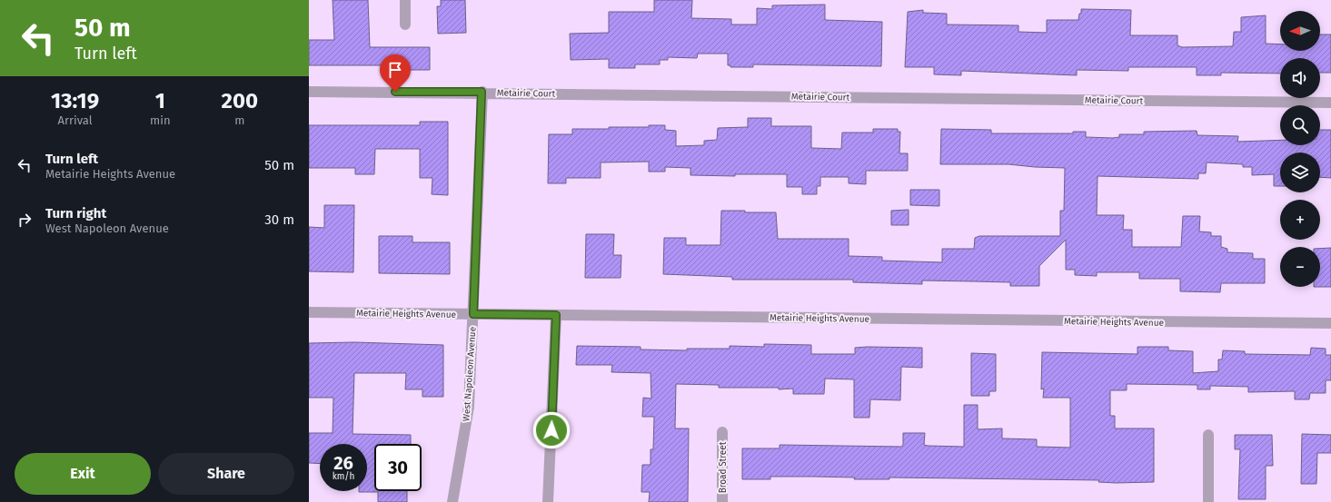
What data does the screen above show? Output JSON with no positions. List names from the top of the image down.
{
  "streets": {
    "street": [
      "Metairie Court",
      "Metairie Heights Avenue",
      "West Napoleon Avenue",
      "Broad Street"
    ]
  },
  "crossings": [
    ["Metairie Court", "West Napoleon Avenue"],
    ["Metairie Heights Avenue", "West Napoleon Avenue"]
  ],
  "north": "left",
  "page": {
    "turn": ["50 m", "Turn left"],
    "map_buttons": ["+", "−"],
    "eta": [
      "13:19",
      "Arrival",
      "1",
      "min",
      "200",
      "m"
    ],
    "list": [
      {
        "name": "Turn left",
        "note": "Metairie Heights Avenue",
        "value": "50 m"
      },
      {
        "name": "Turn right",
        "note": "West Napoleon Avenue",
        "value": "30 m"
      }
    ],
    "speed": "26 km/h",
    "limit": "30",
    "buttons": ["Exit", "Share"]
  }
}
